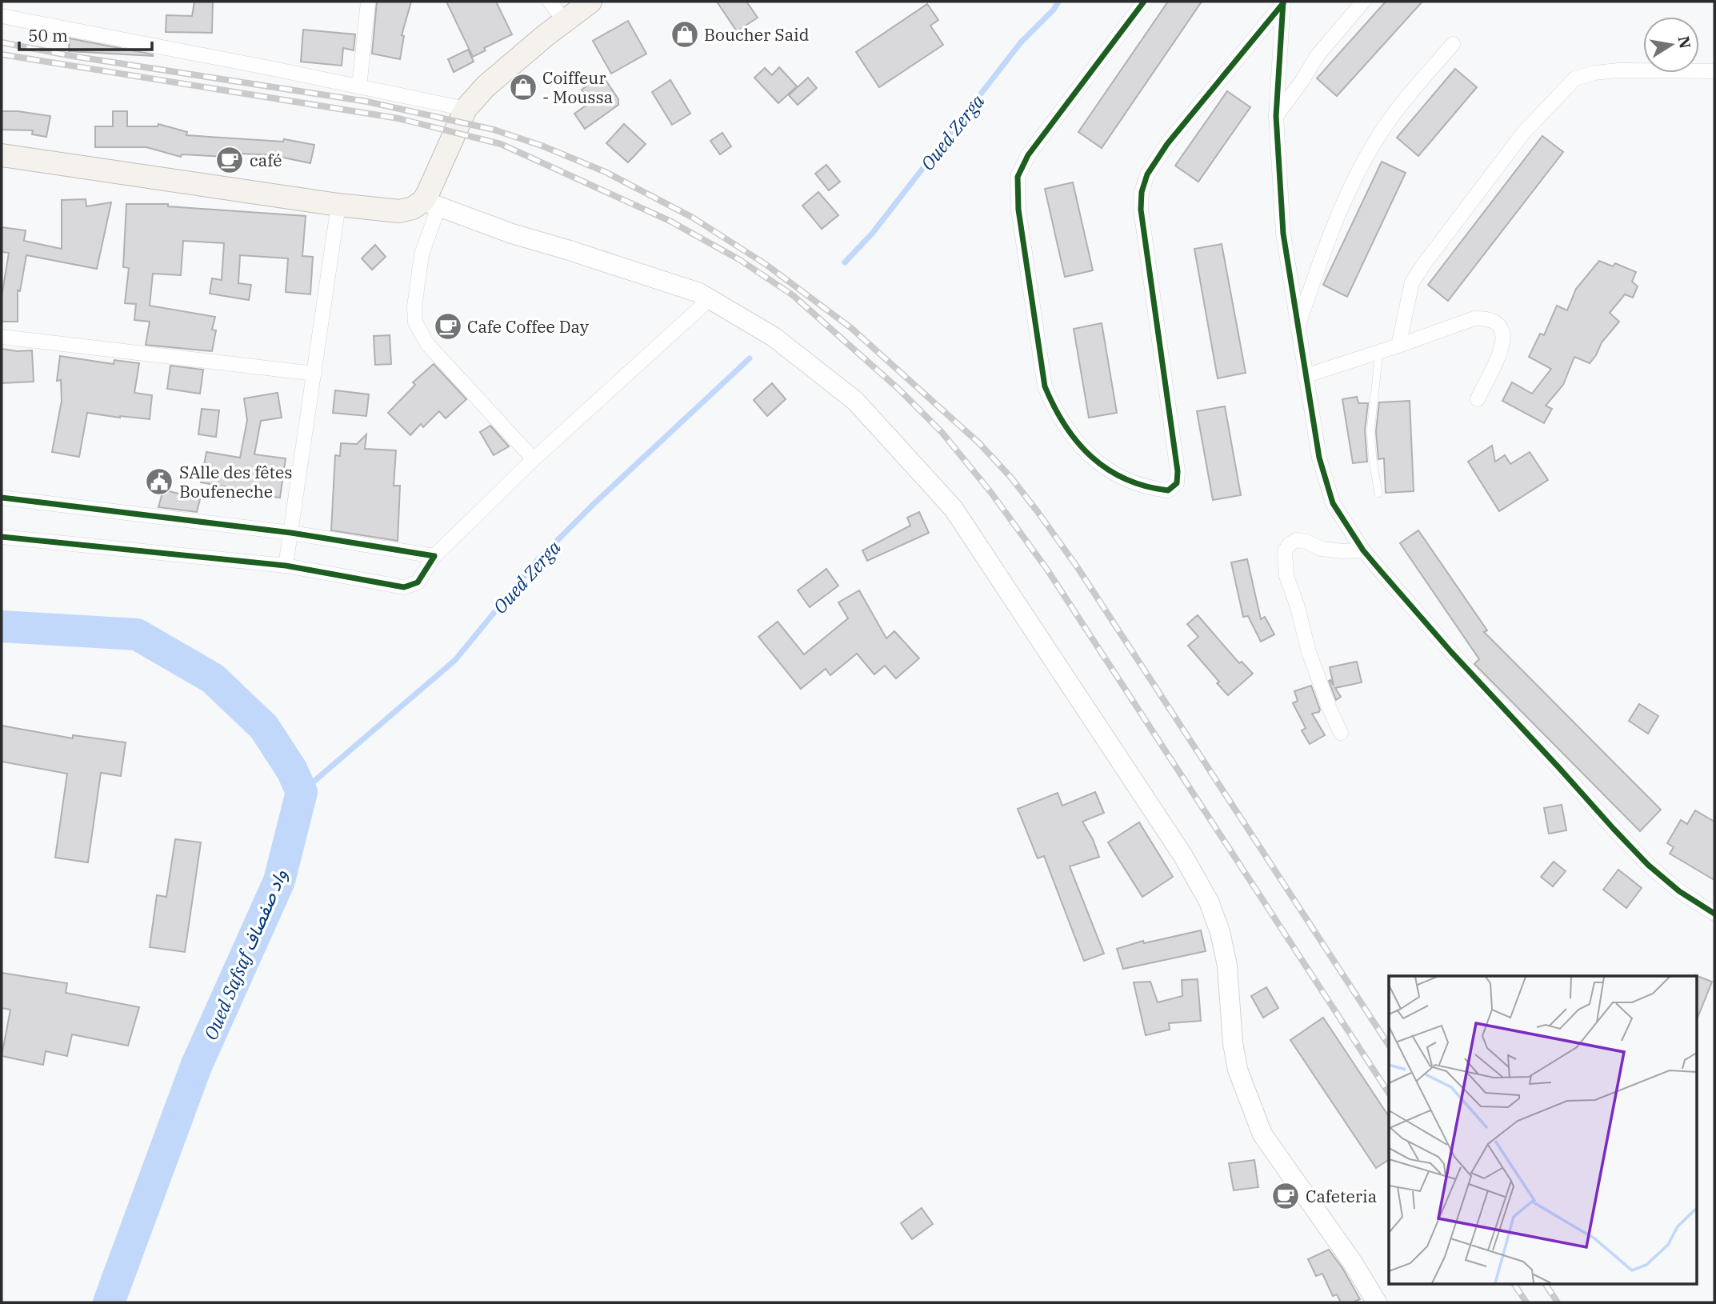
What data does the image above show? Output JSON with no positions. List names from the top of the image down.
{
  "water": ["Oued Zerga", "Oued Safsaf واد صفصاف"],
  "places": {
    "shop": ["Boucher Said", "Coiffeur - Moussa"],
    "cafe": ["café", "Cafe Coffee Day", "Cafeteria"],
    "public building": ["SAlle des fêtes Boufeneche"]
  },
  "scale_bar": "50 m",
  "north": "right"
}
